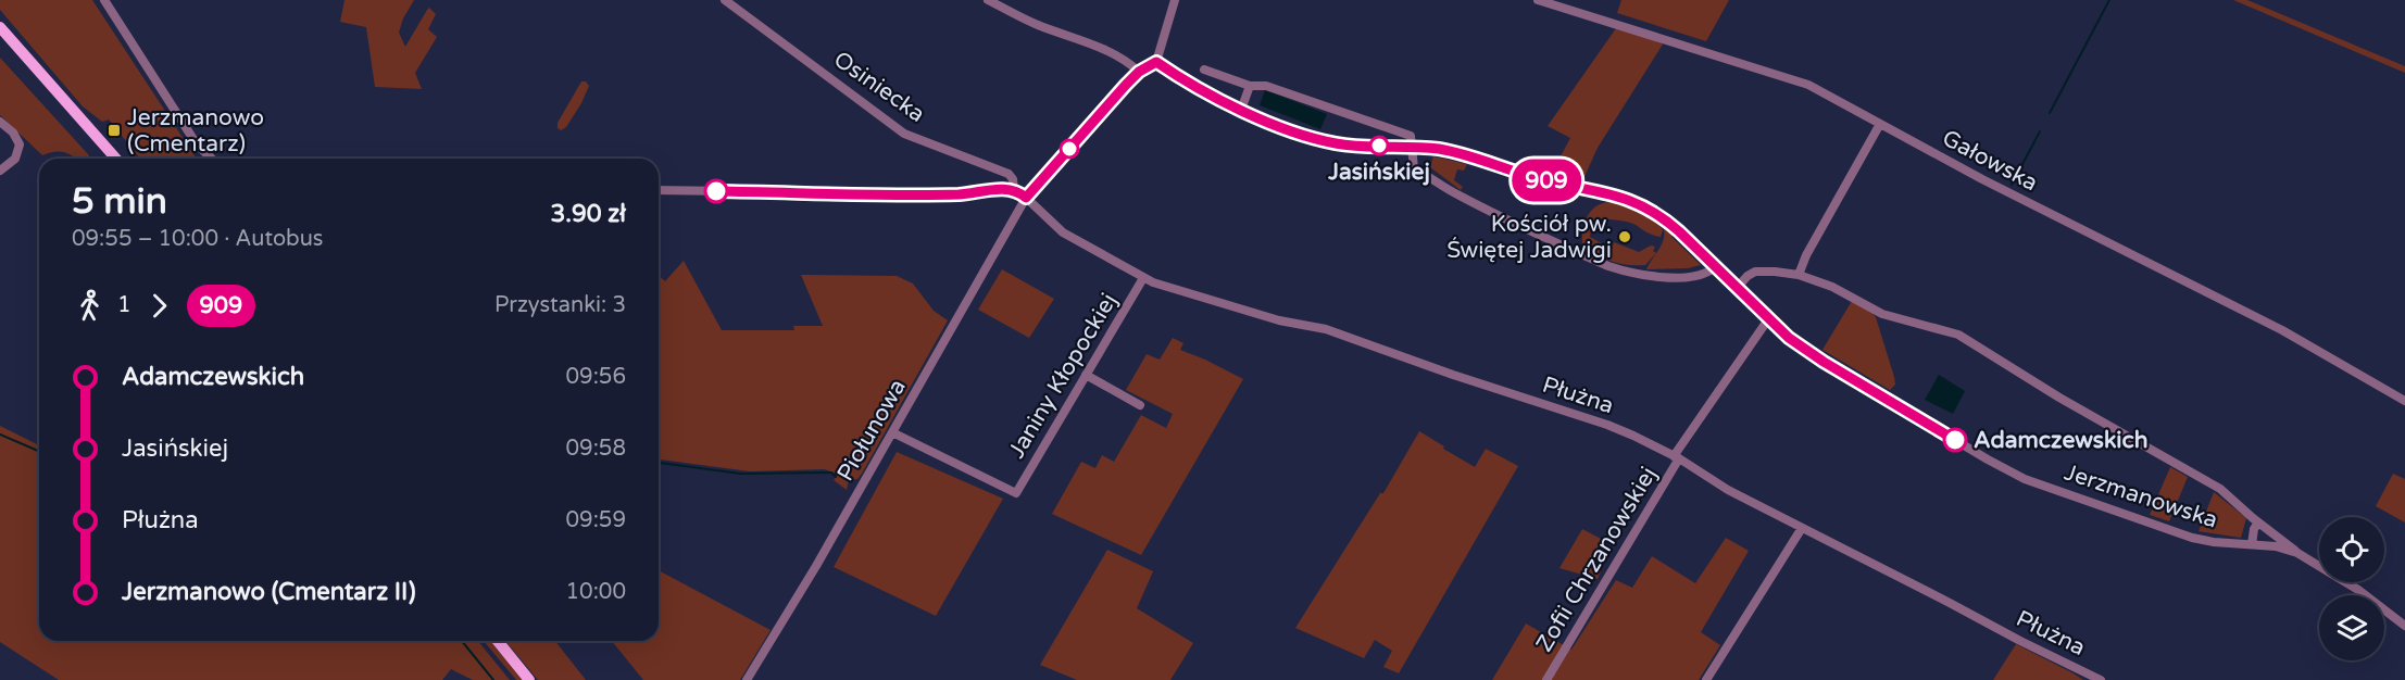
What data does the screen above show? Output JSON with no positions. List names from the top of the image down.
{
  "streets": {
    "street": [
      "Osiniecka",
      "Gałowska",
      "Janiny Kłopockiej",
      "Płużna",
      "Piołunowa",
      "Jerzmanowska",
      "Zofii Chrzanowskiej"
    ]
  },
  "crossings": [
    ["Janiny Kłopockiej", "Płużna"],
    ["Janiny Kłopockiej", "Piołunowa"],
    ["Płużna", "Piołunowa"],
    ["Płużna", "Zofii Chrzanowskiej"],
    ["Jerzmanowska", "Zofii Chrzanowskiej"]
  ],
  "places": {
    "transit": ["Jerzmanowo (Cmentarz)"],
    "other": ["Jasińskiej", "Kościół pw. Świętej Jadwigi", "Adamczewskich"]
  },
  "lines": ["bus line 909"],
  "page": {
    "on_map": "909",
    "heading": ["5 min", "09:55 – 10:00 · Autobus", "3.90 zł"],
    "legs": ["1", "909", "Przystanki: 3"],
    "list": [
      {
        "name": "Adamczewskich",
        "value": "09:56"
      },
      {
        "name": "Jasińskiej",
        "value": "09:58"
      },
      {
        "name": "Płużna",
        "value": "09:59"
      },
      {
        "name": "Jerzmanowo (Cmentarz II)",
        "value": "10:00"
      }
    ]
  }
}
